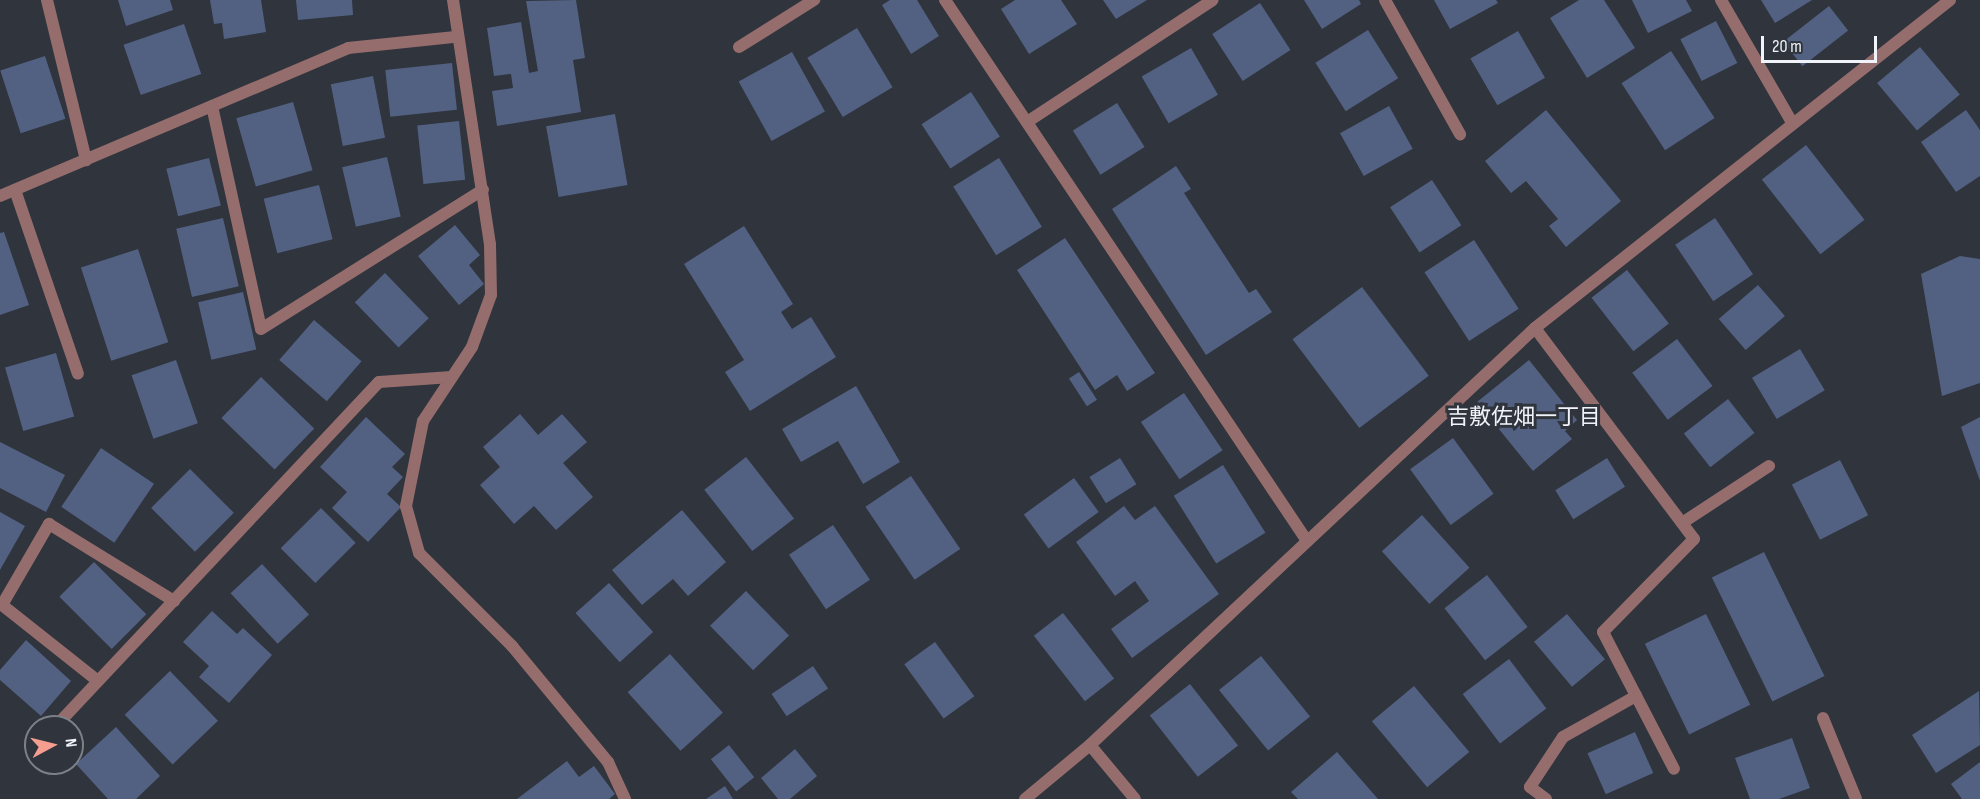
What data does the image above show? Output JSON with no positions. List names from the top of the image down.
{
  "districts": ["吉敷佐畑一丁目"],
  "scale_bar": "20 m",
  "north": "right"
}
